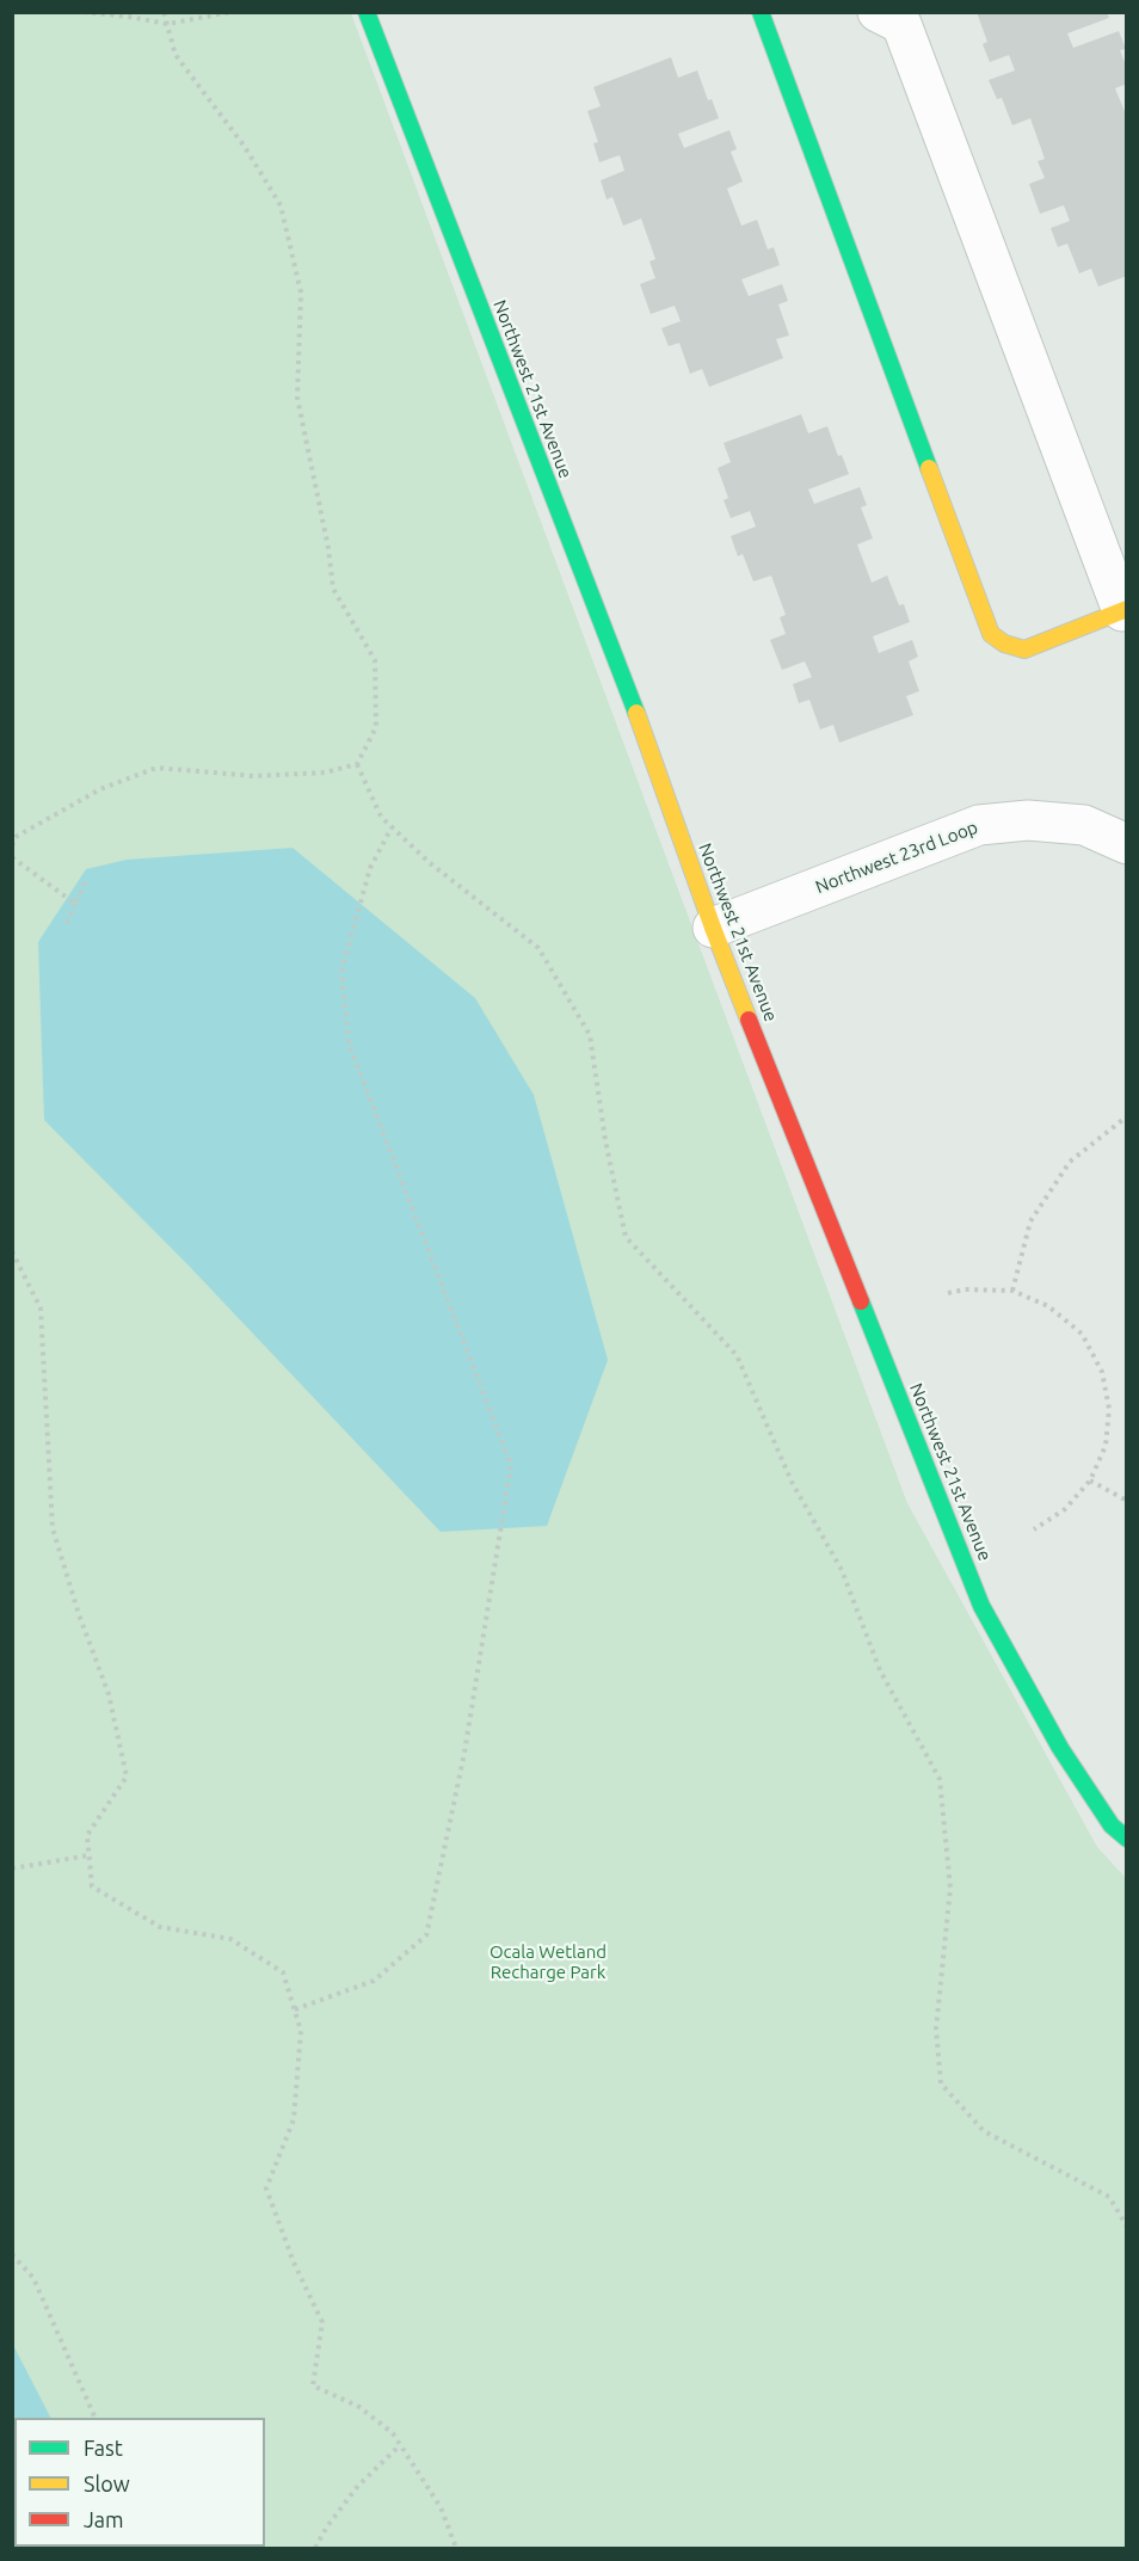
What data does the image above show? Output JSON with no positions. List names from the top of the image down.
{
  "streets": {
    "street": ["Northwest 21st Avenue", "Northwest 23rd Loop"]
  },
  "crossings": [
    ["Northwest 21st Avenue", "Northwest 23rd Loop"]
  ],
  "parks": ["Ocala Wetland Recharge Park"],
  "legend": ["Fast", "Slow", "Jam"]
}
